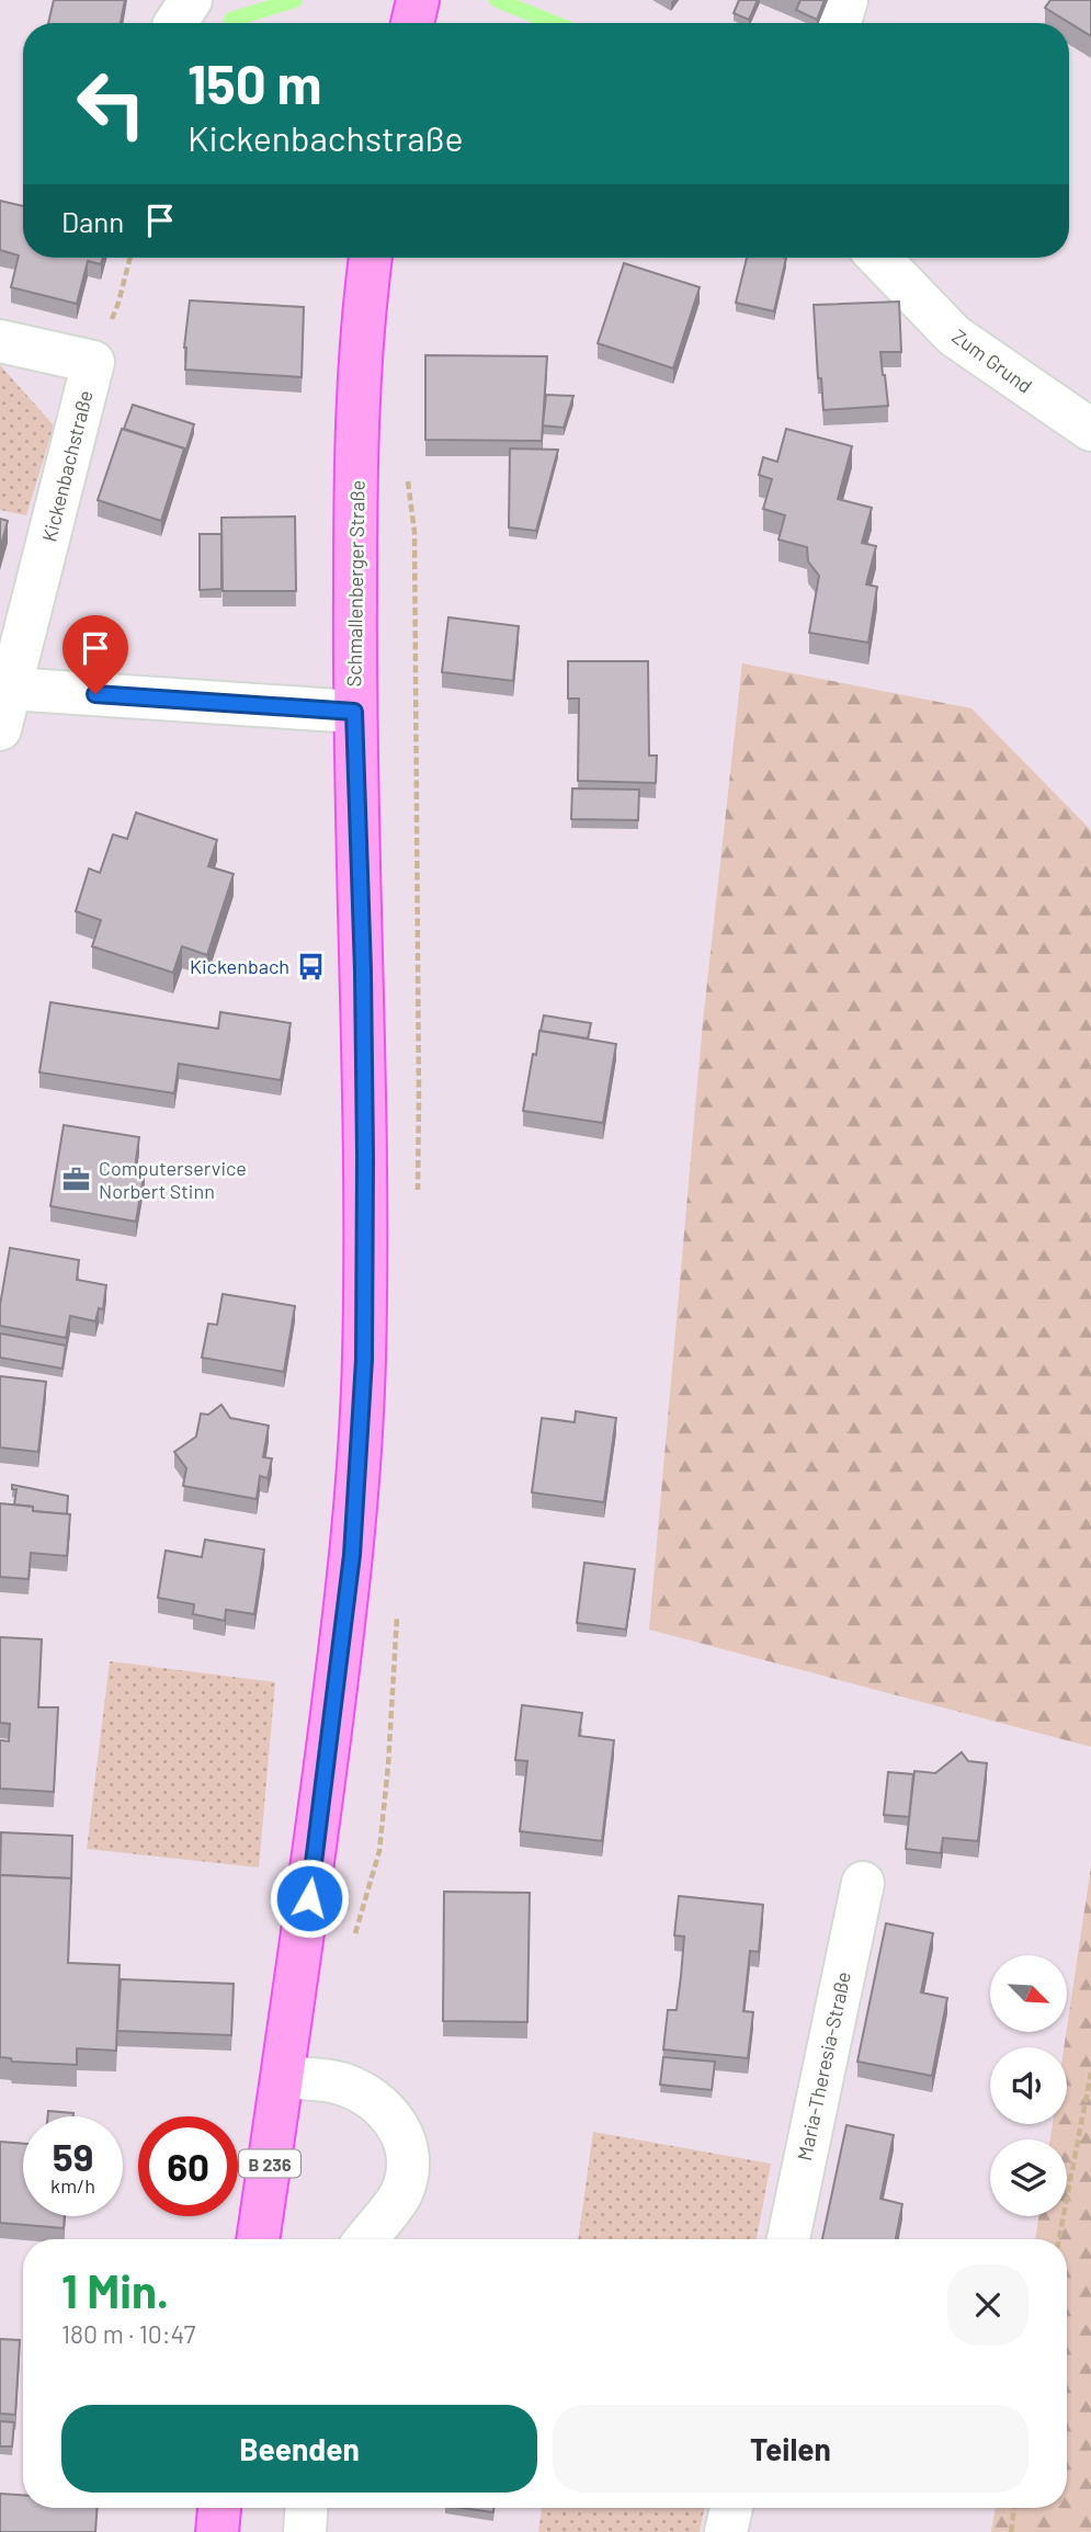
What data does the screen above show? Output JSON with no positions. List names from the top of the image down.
{
  "streets": {
    "main road": ["Schmallenberger Straße", "B 236"],
    "street": ["Zum Grund", "Kickenbachstraße", "Maria-Theresia-Straße"]
  },
  "places": {
    "bus stop": ["Kickenbach"],
    "office": ["Computerservice Norbert Stinn"]
  },
  "north": "bottom right",
  "page": {
    "turn": ["150 m", "Kickenbachstraße"],
    "then": "Dann",
    "speed": "59 km/h",
    "limit": "60",
    "heading": ["1 Min.", "180 m · 10:47"],
    "buttons": ["Beenden", "Teilen"]
  }
}
